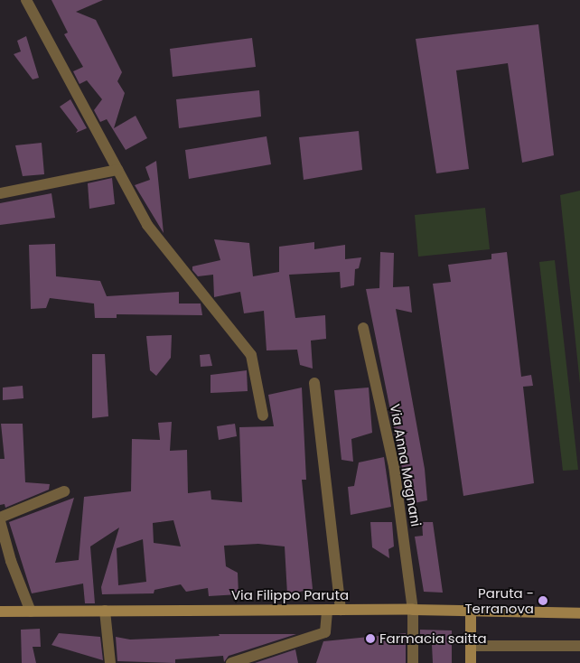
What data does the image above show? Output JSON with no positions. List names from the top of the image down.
{
  "streets": {
    "street": ["Via Anna Magnani", "Via Filippo Paruta"]
  },
  "crossings": [
    ["Via Anna Magnani", "Via Filippo Paruta"]
  ],
  "places": ["Paruta - Terranova", "Farmacia saitta"]
}
